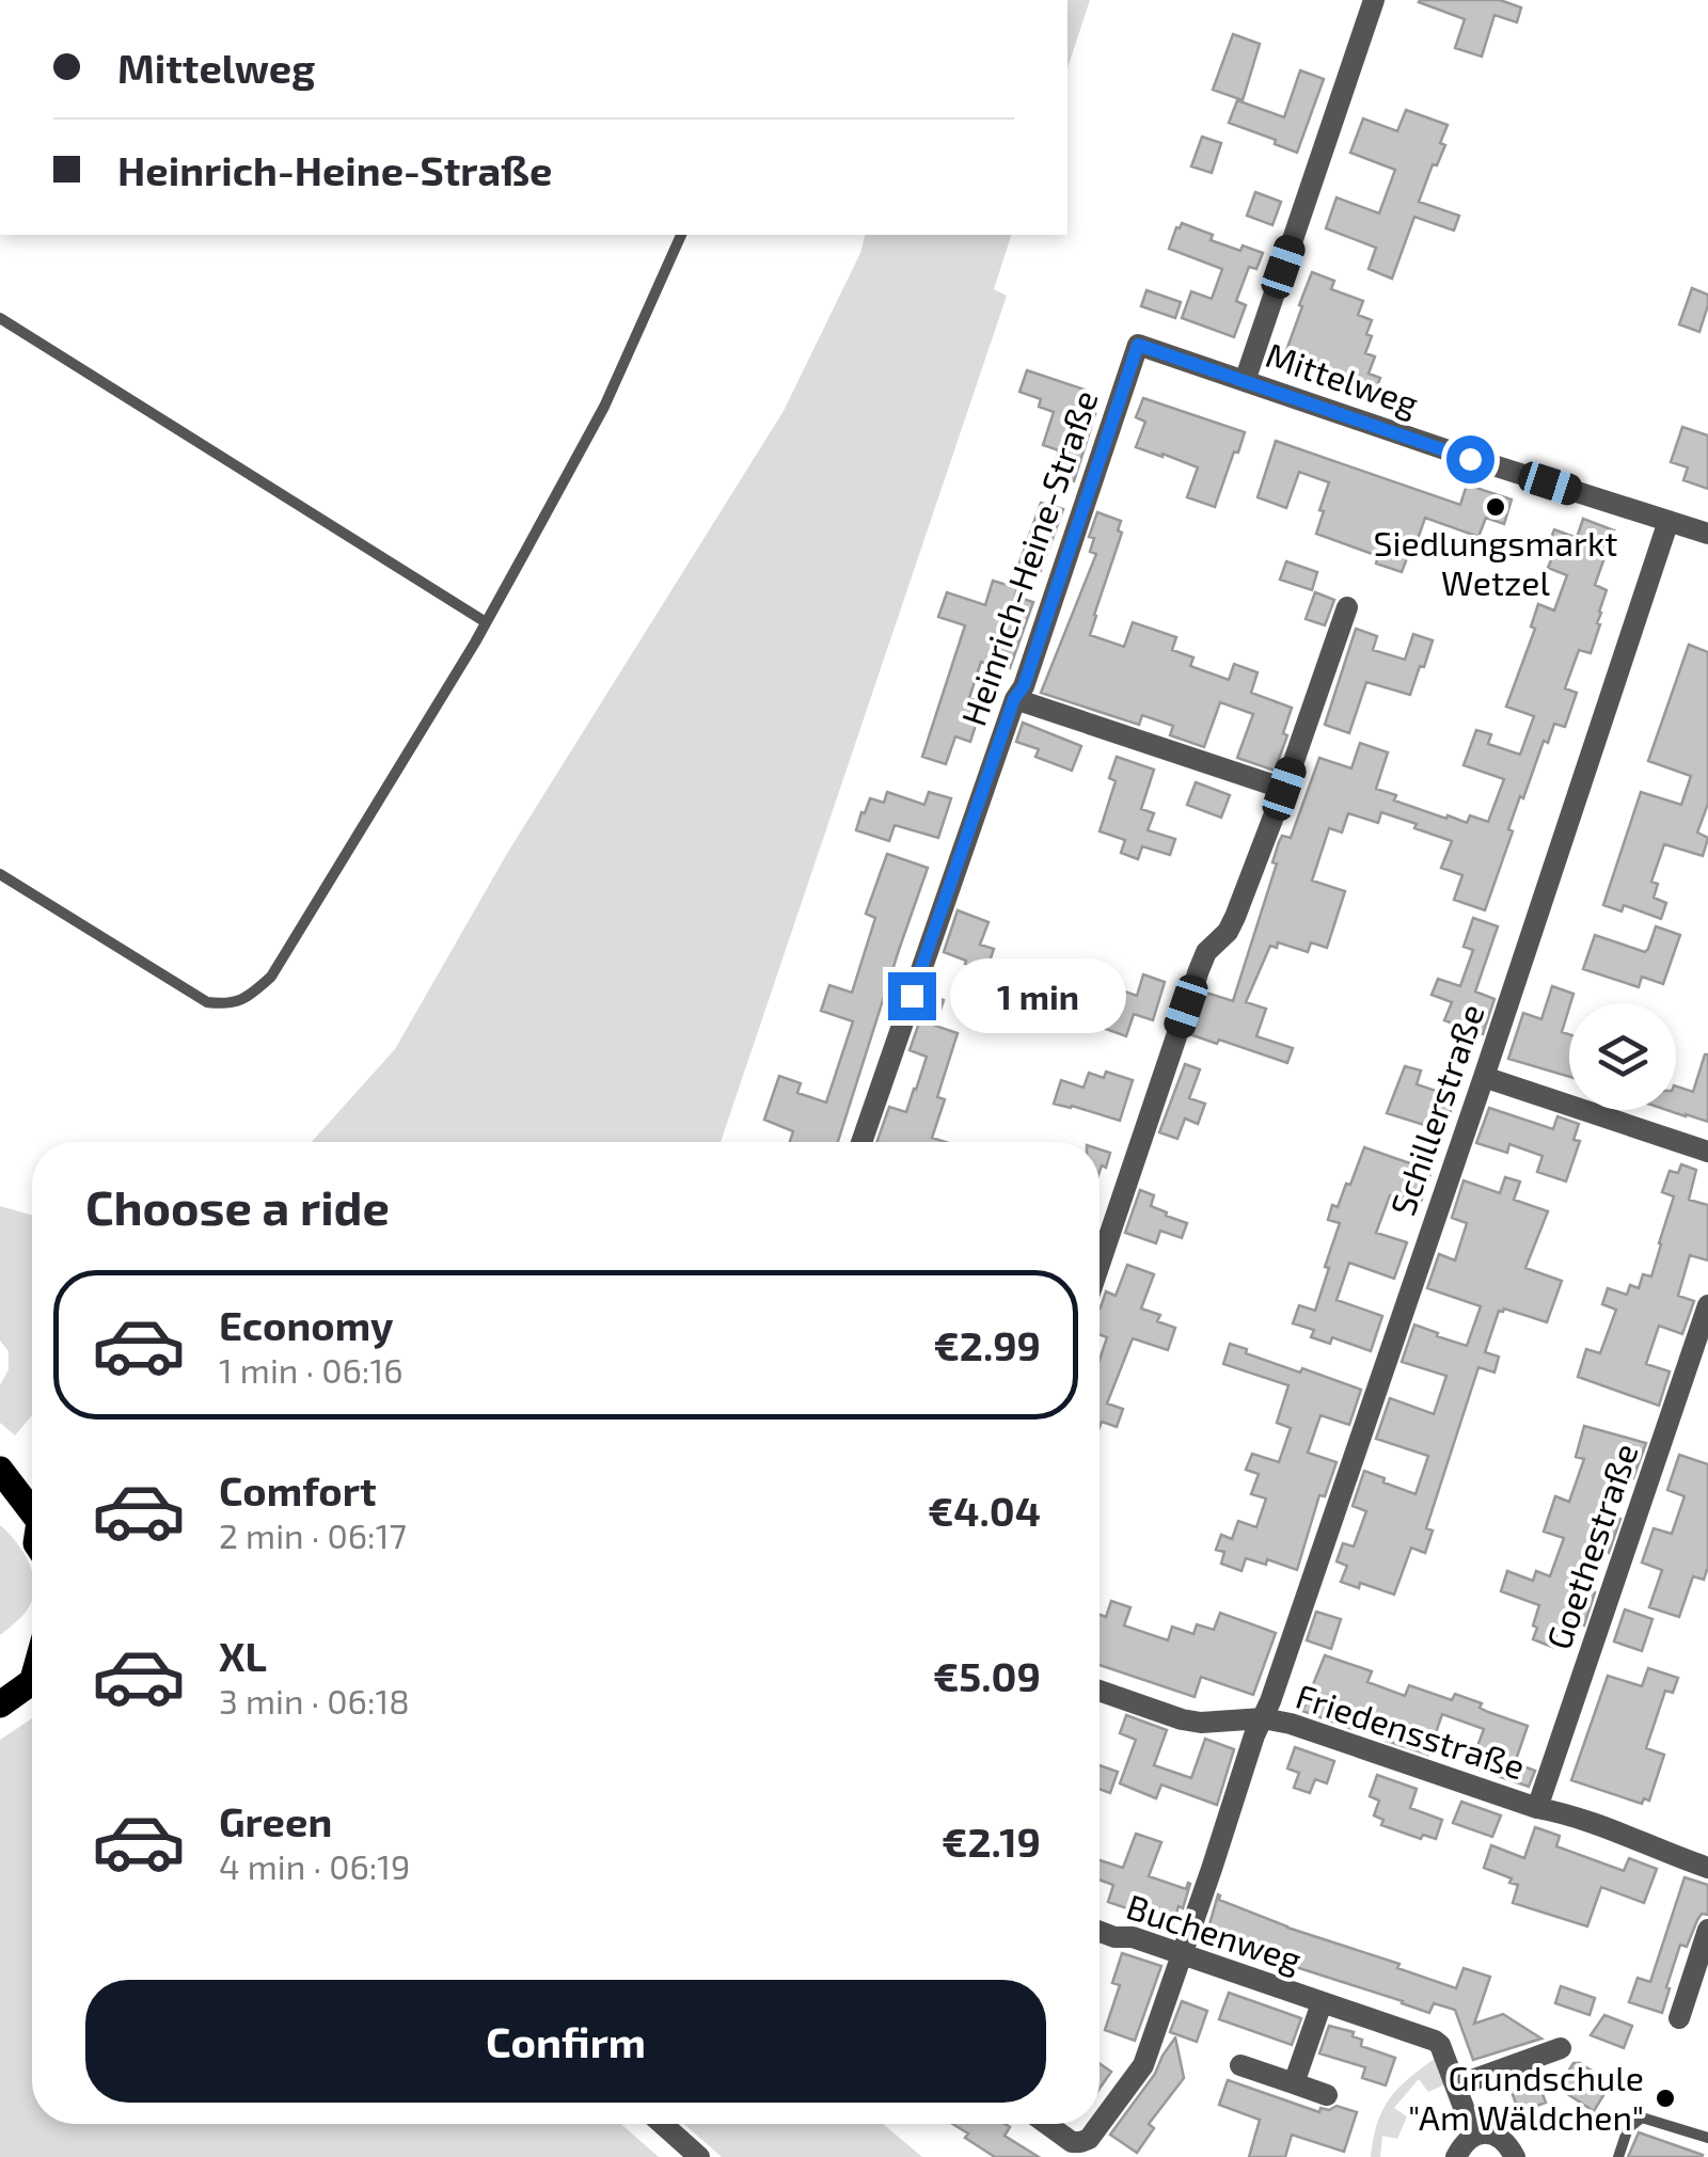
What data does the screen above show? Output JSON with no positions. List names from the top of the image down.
{
  "streets": {
    "street": [
      "Mittelweg",
      "Heinrich-Heine-Straße",
      "Schillerstraße",
      "Goethestraße",
      "Friedensstraße",
      "Buchenweg"
    ]
  },
  "crossings": [
    ["Mittelweg", "Heinrich-Heine-Straße"],
    ["Mittelweg", "Schillerstraße"],
    ["Schillerstraße", "Friedensstraße"],
    ["Schillerstraße", "Buchenweg"],
    ["Goethestraße", "Friedensstraße"]
  ],
  "places": ["Siedlungsmarkt Wetzel", "Grundschule \"Am Wäldchen\""],
  "page": {
    "banner": ["Mittelweg", "Heinrich-Heine-Straße"],
    "bubble": "1 min",
    "heading": "Choose a ride",
    "list": [
      {
        "name": "Economy",
        "note": "1 min · 06:16",
        "value": "€2.99"
      },
      {
        "name": "Comfort",
        "note": "2 min · 06:17",
        "value": "€4.04"
      },
      {
        "name": "XL",
        "note": "3 min · 06:18",
        "value": "€5.09"
      },
      {
        "name": "Green",
        "note": "4 min · 06:19",
        "value": "€2.19"
      }
    ],
    "buttons": "Confirm"
  }
}
